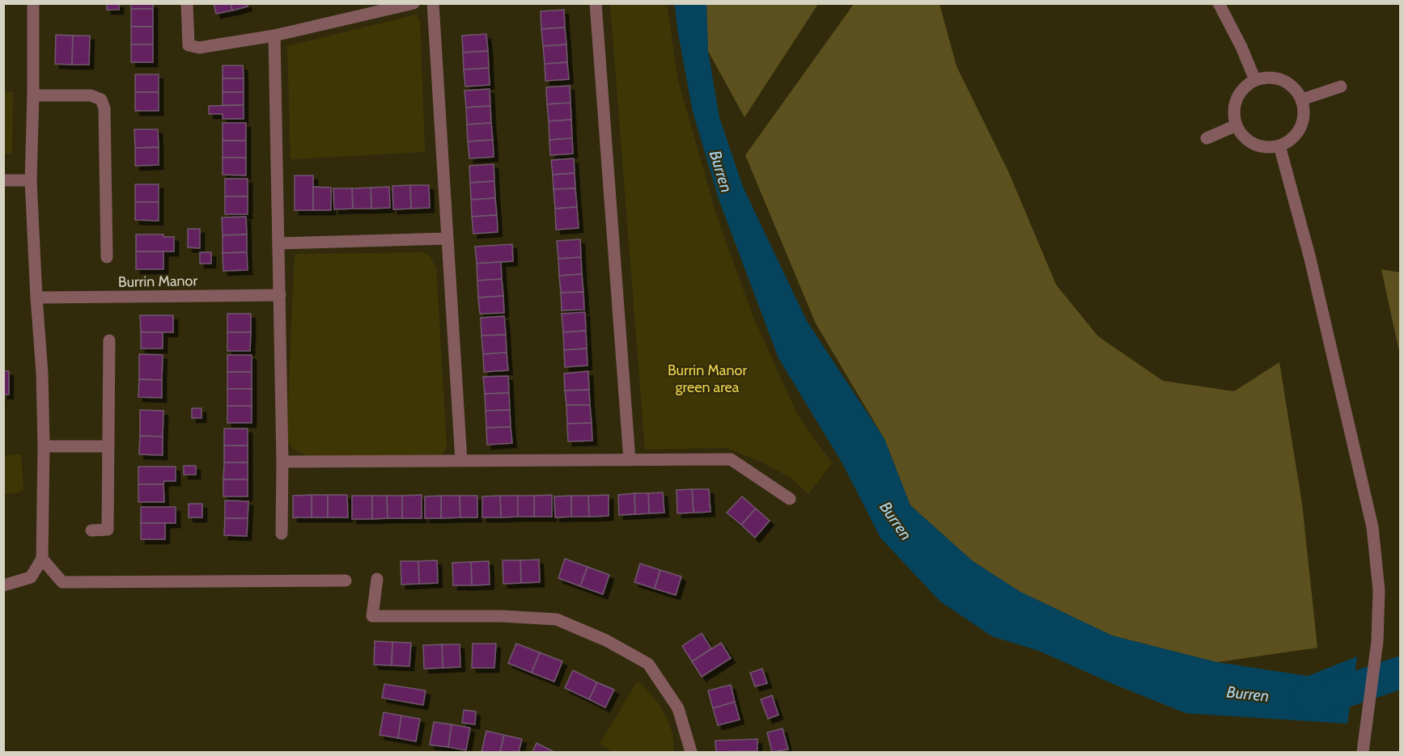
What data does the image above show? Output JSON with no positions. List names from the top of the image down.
{
  "streets": {
    "street": ["Burrin Manor"]
  },
  "water": ["Burren"],
  "parks": ["Burrin Manor green area"]
}
